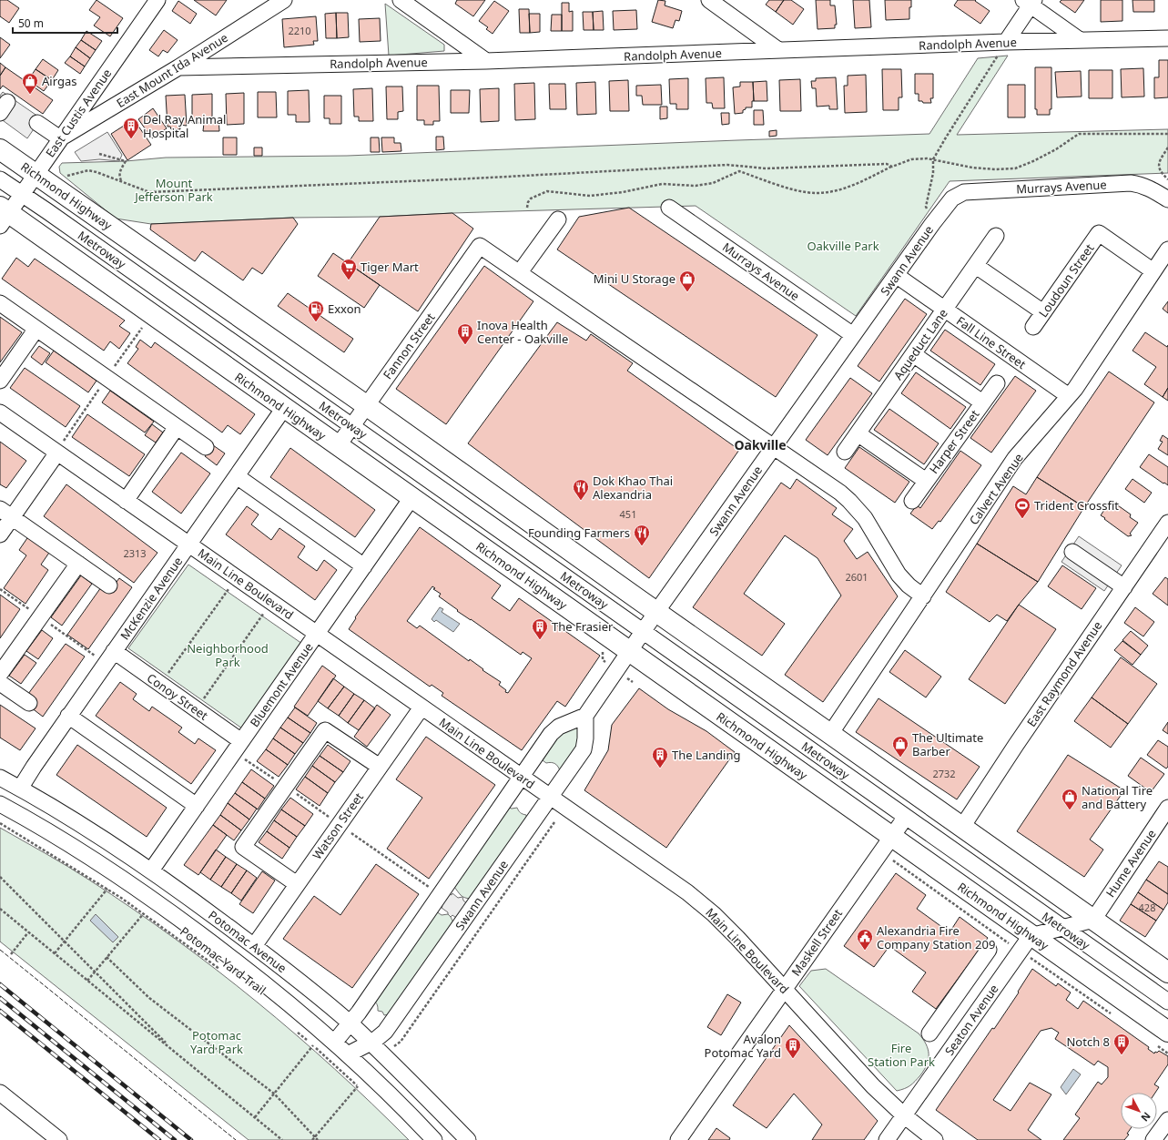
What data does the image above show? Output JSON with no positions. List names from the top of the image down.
{
  "streets": {
    "highway": ["Richmond Highway"],
    "street": [
      "Randolph Avenue",
      "East Mount Ida Avenue",
      "East Custis Avenue",
      "Murrays Avenue",
      "Metroway",
      "Swann Avenue",
      "Loudoun Street",
      "Fall Line Street",
      "Aqueduct Lane",
      "Fannon Street",
      "Harper Street",
      "Calvert Avenue",
      "Main Line Boulevard",
      "McKenzie Avenue",
      "East Raymond Avenue",
      "Bluemont Avenue",
      "Conoy Street",
      "Watson Street",
      "Hume Avenue",
      "Potomac Avenue",
      "Maskell Street",
      "Seaton Avenue"
    ],
    "path": ["Potomac Yard Trail"]
  },
  "crossings": [
    ["Randolph Avenue", "East Mount Ida Avenue"],
    ["East Mount Ida Avenue", "East Custis Avenue"],
    ["East Custis Avenue", "Richmond Highway"],
    ["East Custis Avenue", "Metroway"],
    ["Murrays Avenue", "Swann Avenue"],
    ["Richmond Highway", "Swann Avenue"],
    ["Richmond Highway", "Fannon Street"],
    ["Richmond Highway", "Calvert Avenue"],
    ["Richmond Highway", "McKenzie Avenue"],
    ["Richmond Highway", "East Raymond Avenue"],
    ["Richmond Highway", "Bluemont Avenue"],
    ["Richmond Highway", "Hume Avenue"],
    ["Richmond Highway", "Maskell Street"],
    ["Richmond Highway", "Seaton Avenue"],
    ["Metroway", "Swann Avenue"],
    ["Metroway", "Fannon Street"],
    ["Metroway", "Maskell Street"],
    ["Swann Avenue", "Fall Line Street"],
    ["Swann Avenue", "Main Line Boulevard"],
    ["Swann Avenue", "Potomac Avenue"],
    ["Loudoun Street", "Calvert Avenue"],
    ["Fall Line Street", "Aqueduct Lane"],
    ["Fall Line Street", "Calvert Avenue"],
    ["Main Line Boulevard", "McKenzie Avenue"],
    ["Main Line Boulevard", "Bluemont Avenue"],
    ["Main Line Boulevard", "Watson Street"],
    ["Main Line Boulevard", "Maskell Street"],
    ["Main Line Boulevard", "Seaton Avenue"],
    ["McKenzie Avenue", "Conoy Street"],
    ["McKenzie Avenue", "Potomac Avenue"],
    ["Bluemont Avenue", "Conoy Street"],
    ["Bluemont Avenue", "Potomac Avenue"],
    ["Watson Street", "Potomac Avenue"]
  ],
  "districts": ["Oakville"],
  "parks": [
    "Mount Jefferson Park",
    "Oakville Park",
    "Neighborhood Park",
    "Potomac Yard Park",
    "Fire Station Park"
  ],
  "places": {
    "shop": [
      "Airgas",
      "Mini U Storage",
      "The Ultimate Barber",
      "National Tire and Battery"
    ],
    "building": [
      "Del Ray Animal Hospital",
      "Inova Health Center - Oakville",
      "The Frasier",
      "The Landing",
      "Notch 8",
      "Avalon Potomac Yard"
    ],
    "supermarket": ["Tiger Mart"],
    "fuel station": ["Exxon"],
    "restaurant": ["Dok Khao Thai Alexandria", "Founding Farmers"],
    "sports": ["Trident Crossfit"],
    "public building": ["Alexandria Fire Company Station 209"]
  },
  "house_numbers": [
    "2210",
    "451",
    "2313",
    "2601",
    "2732",
    "428"
  ],
  "scale_bar": "50 m",
  "north": "bottom right"
}
